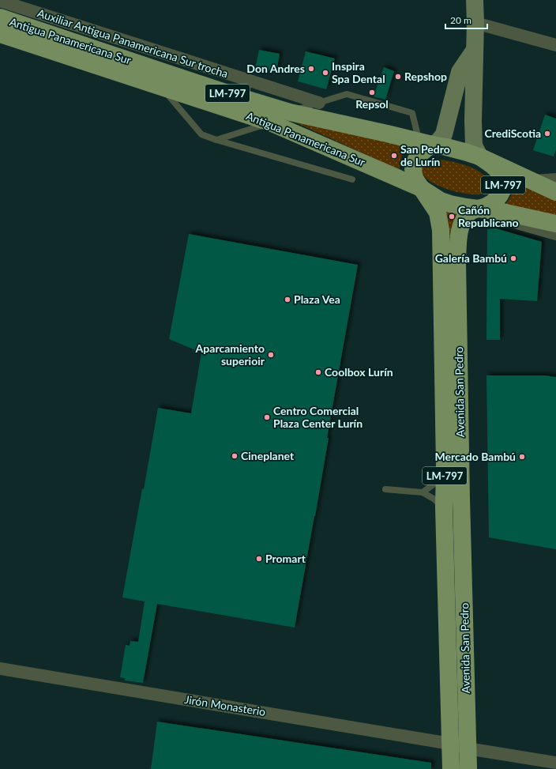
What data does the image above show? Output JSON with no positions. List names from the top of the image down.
{
  "streets": {
    "main road": ["Antigua Panamericana Sur", "LM-797", "Avenida San Pedro"],
    "street": ["Auxiliar Antigua Panamericana Sur trocha", "Jirón Monasterio"]
  },
  "crossings": [
    ["Antigua Panamericana Sur", "Avenida San Pedro"],
    ["Avenida San Pedro", "Jirón Monasterio"]
  ],
  "places": [
    "Don Andres",
    "Inspira Spa Dental",
    "Repshop",
    "Repsol",
    "CrediScotia",
    "San Pedro de Lurín",
    "Cañón Republicano",
    "Galería Bambú",
    "Plaza Vea",
    "Aparcamiento superioir",
    "Coolbox Lurín",
    "Centro Comercial Plaza Center Lurín",
    "Cineplanet",
    "Mercado Bambú",
    "Promart"
  ],
  "scale_bar": "20 m"
}
